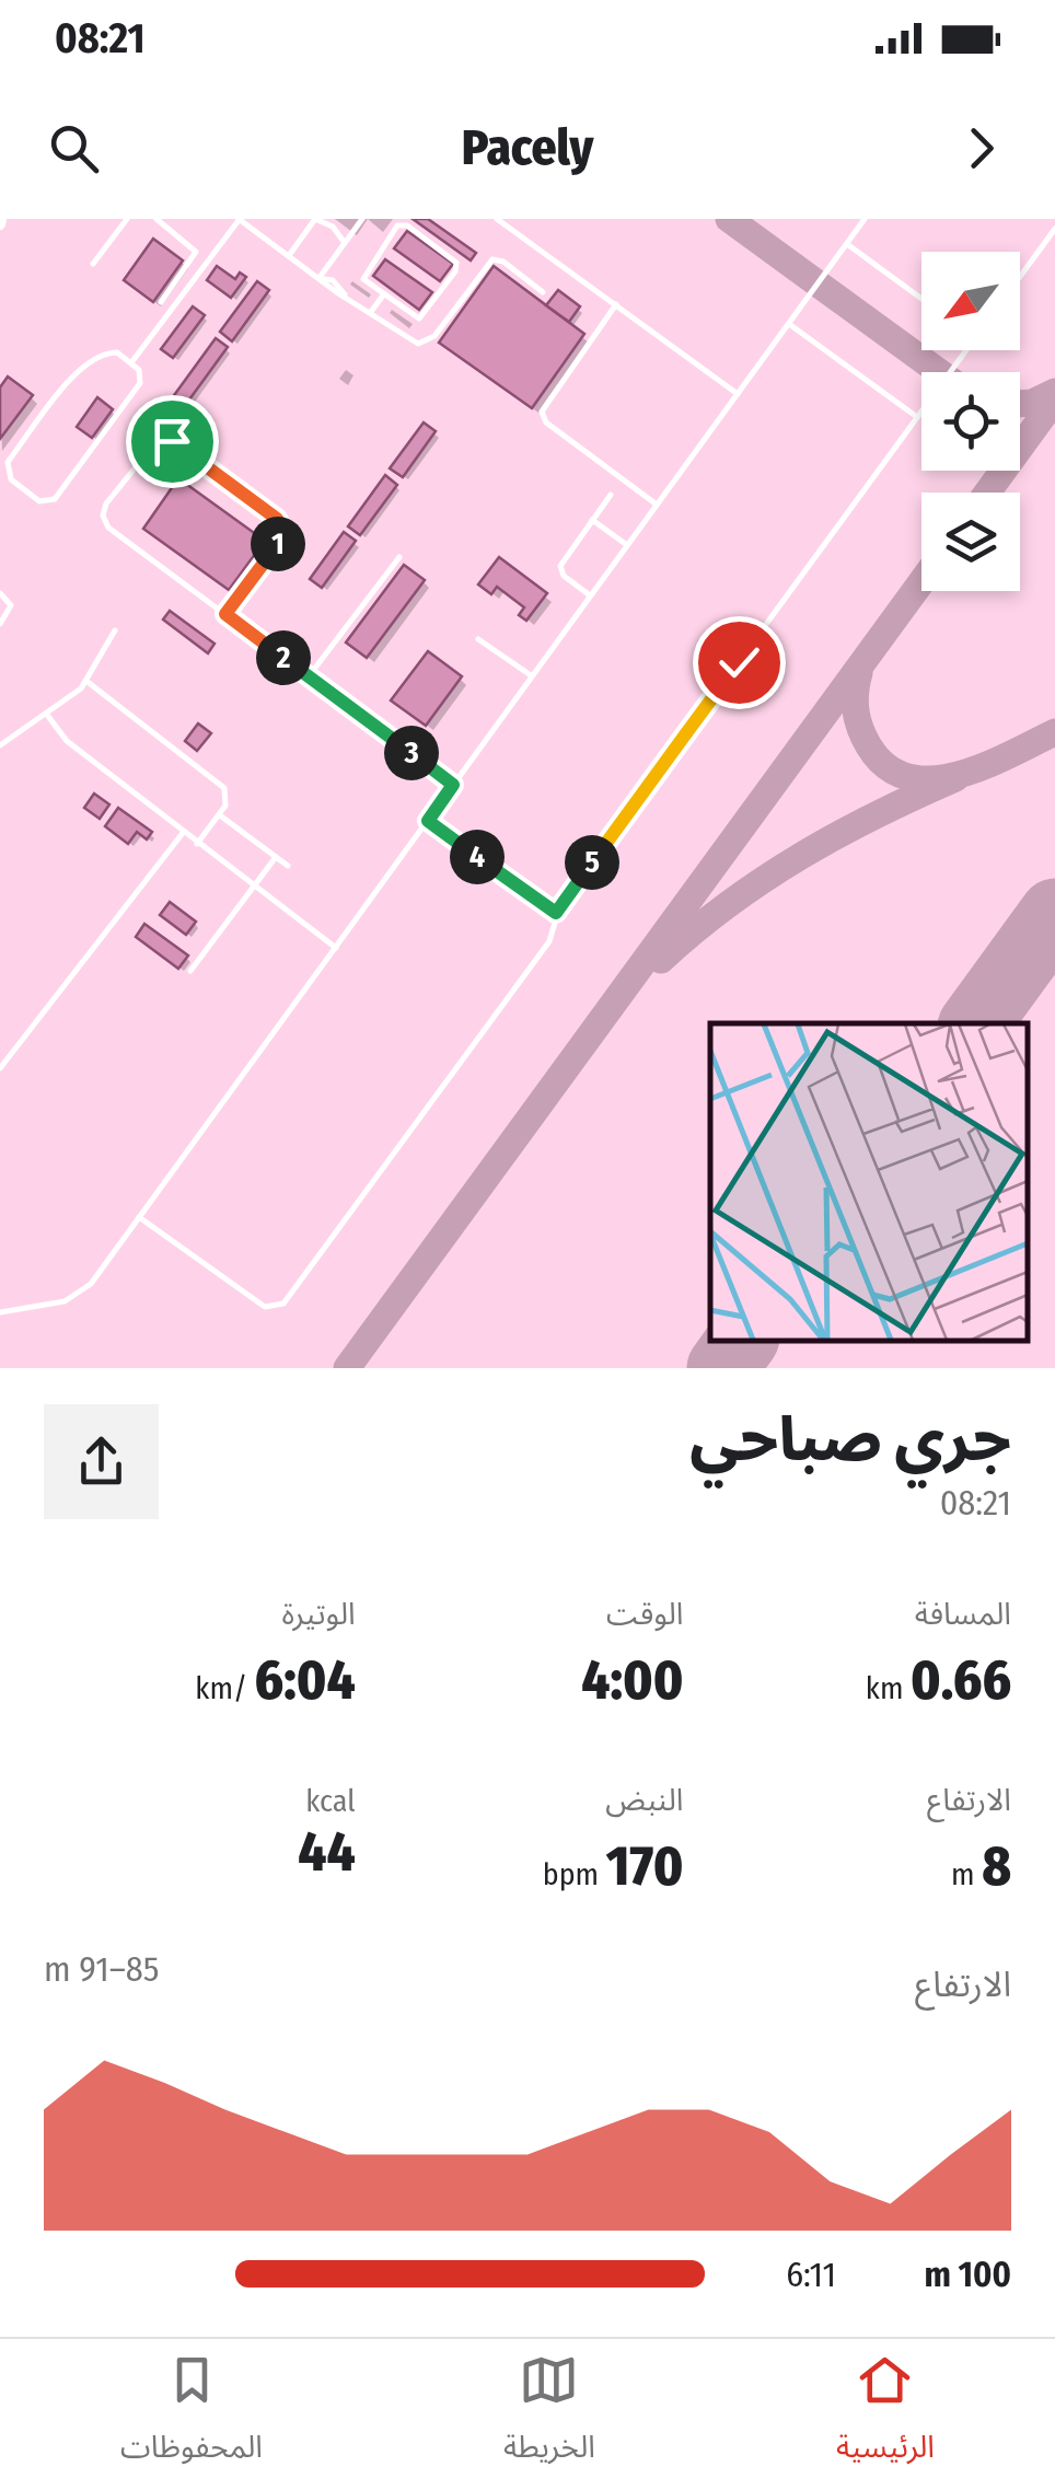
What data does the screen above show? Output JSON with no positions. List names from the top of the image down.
{
  "north": "bottom left",
  "page": {
    "status": "08:21",
    "header": "Pacely",
    "pins": [
      "1",
      "2",
      "3",
      "4",
      "5"
    ],
    "heading": ["جري صباحي", "08:21"],
    "stats": [
      ["المسافة", "0.66 km"],
      ["الوقت", "4:00"],
      ["الوتيرة", "6:04 /km"],
      ["الارتفاع", "8 m"],
      ["النبض", "170 bpm"],
      ["kcal", "44"]
    ],
    "chart": ["الارتفاع", "85–91 m"],
    "list": [
      {
        "name": "100 m",
        "note": "6:11"
      }
    ],
    "tabs": ["الرئيسية", "الخريطة", "المحفوظات"]
  }
}
